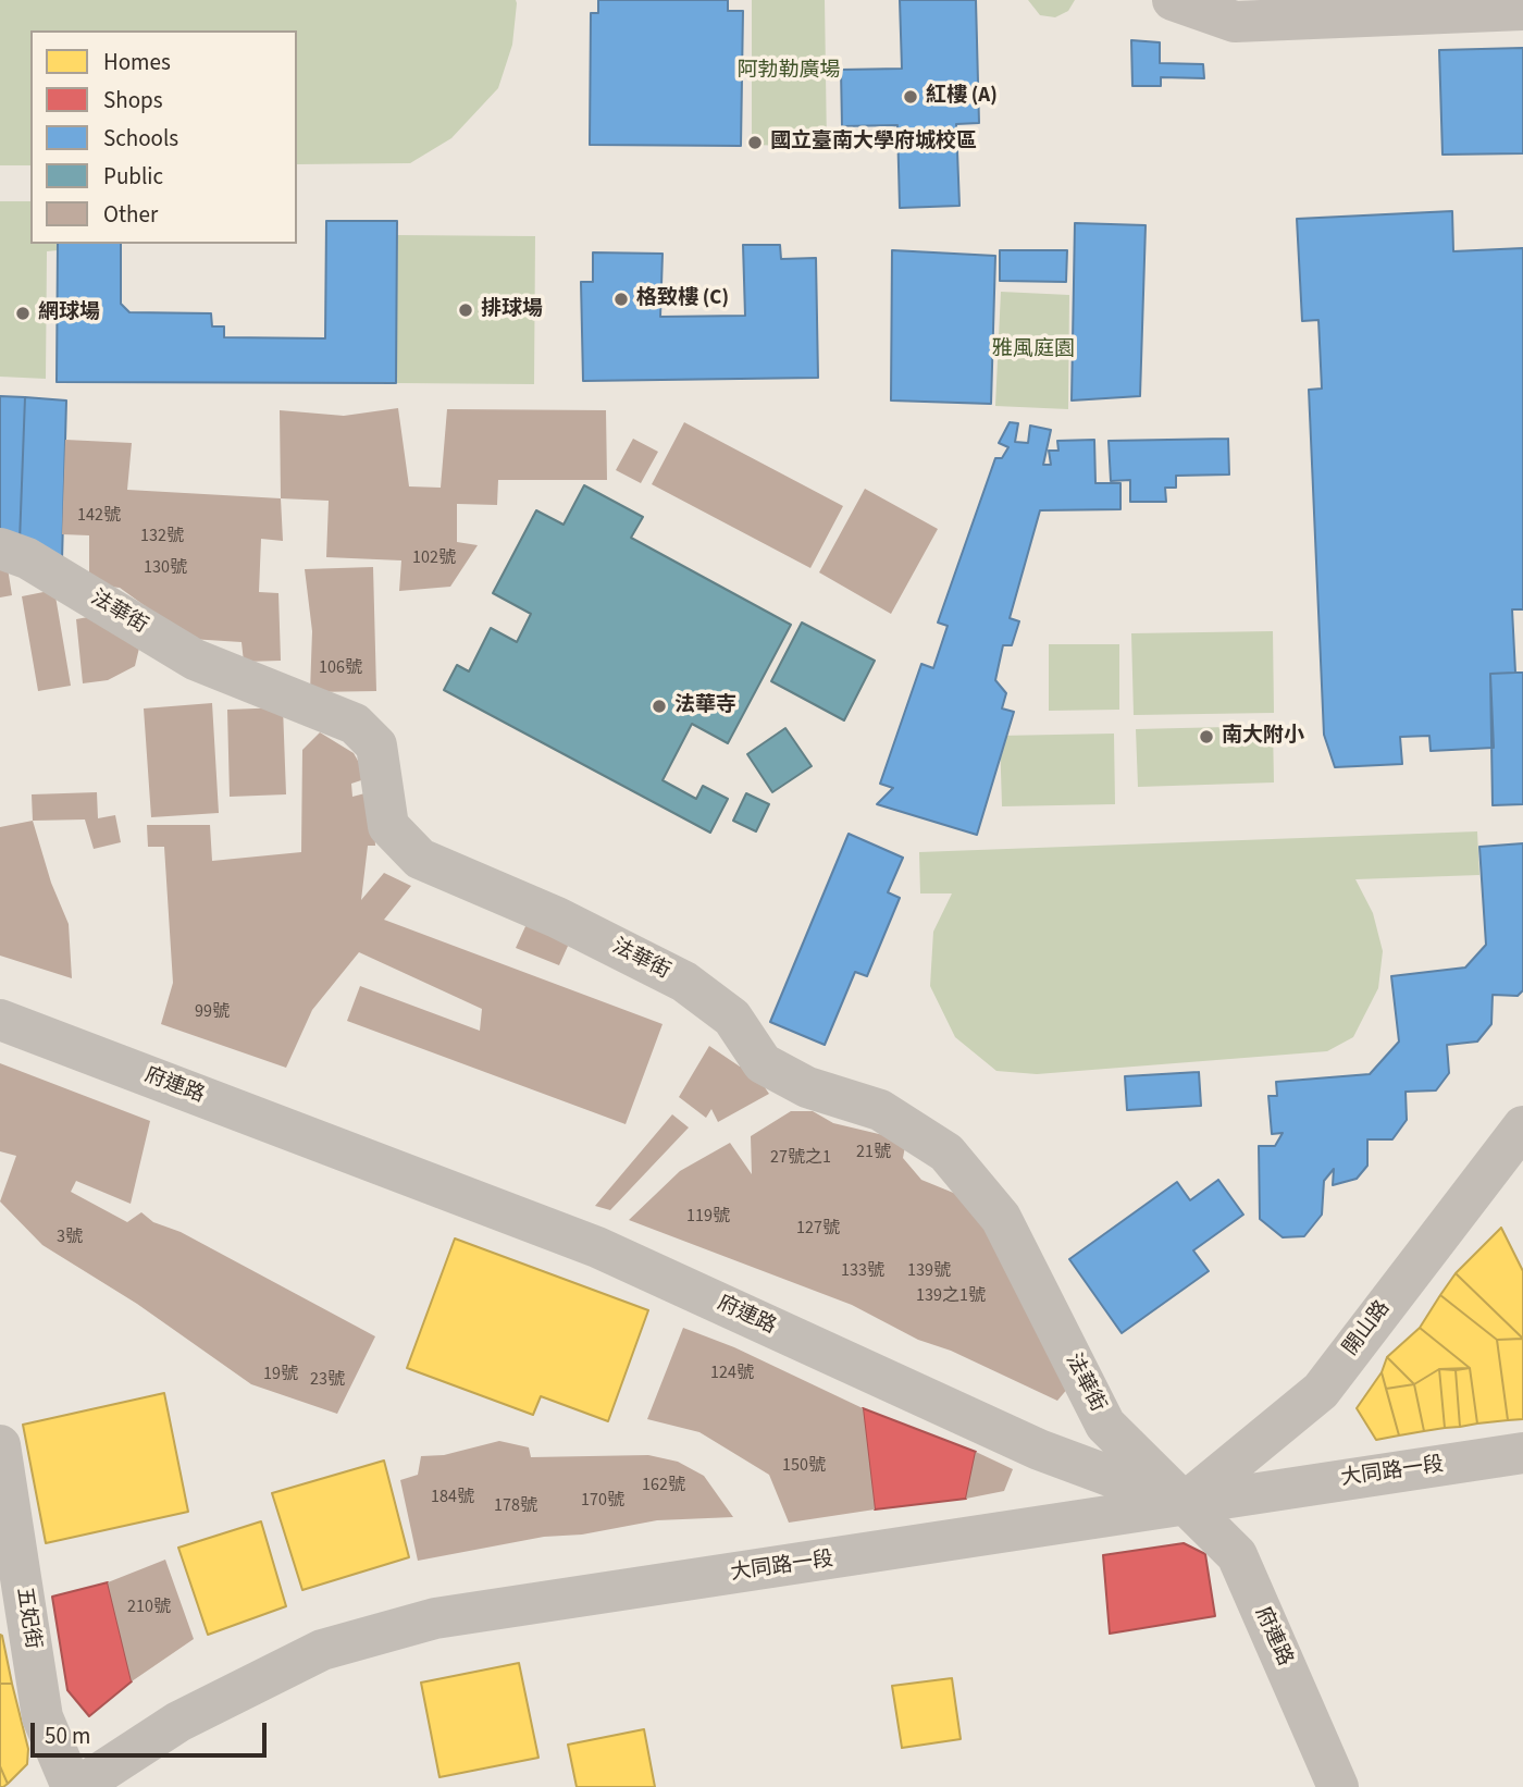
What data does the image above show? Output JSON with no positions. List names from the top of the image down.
{
  "streets": {
    "street": [
      "法華街",
      "府連路",
      "開山路",
      "大同路一段",
      "五妃街"
    ]
  },
  "crossings": [
    ["法華街", "府連路"],
    ["法華街", "開山路"],
    ["法華街", "大同路一段"],
    ["府連路", "開山路"],
    ["府連路", "大同路一段"],
    ["開山路", "大同路一段"]
  ],
  "parks": ["阿勃勒廣場", "雅風庭園"],
  "places": [
    "紅樓 (A)",
    "國立臺南大學府城校區",
    "格致樓 (C)",
    "排球場",
    "網球場",
    "法華寺",
    "南大附小"
  ],
  "house_numbers": [
    "142號",
    "132號",
    "102號",
    "130號",
    "106號",
    "99號",
    "21號",
    "27號之1",
    "119號",
    "127號",
    "3號",
    "133號",
    "139號",
    "139之1號",
    "124號",
    "19號",
    "23號",
    "150號",
    "162號",
    "184號",
    "170號",
    "178號",
    "210號"
  ],
  "legend": [
    "Homes",
    "Shops",
    "Schools",
    "Public",
    "Other"
  ],
  "scale_bar": "50 m"
}
